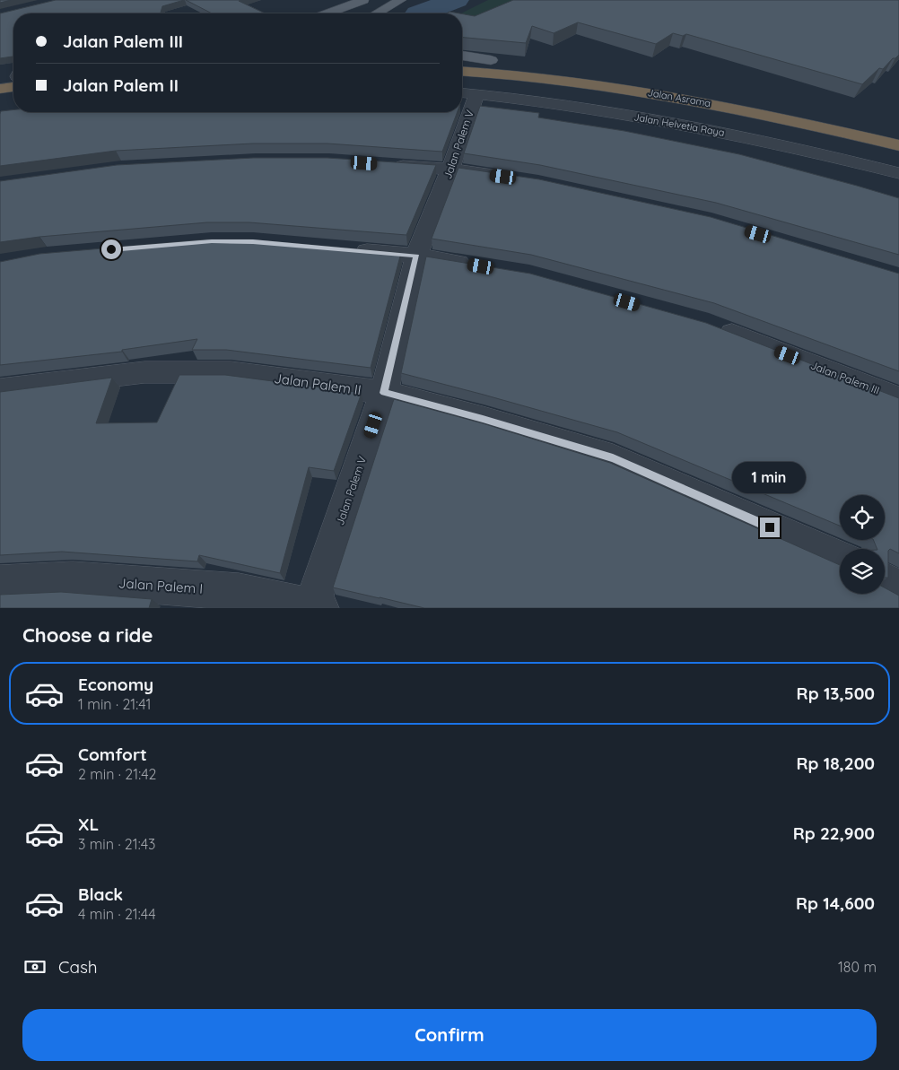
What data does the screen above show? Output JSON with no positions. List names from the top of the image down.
{
  "streets": {
    "highway": ["Jalan Asrama"],
    "street": [
      "Jalan Helvetia Raya",
      "Jalan Palem V",
      "Jalan Palem III",
      "Jalan Palem II",
      "Jalan Palem I"
    ]
  },
  "crossings": [
    ["Jalan Helvetia Raya", "Jalan Palem V"],
    ["Jalan Palem V", "Jalan Palem II"],
    ["Jalan Palem V", "Jalan Palem I"]
  ],
  "page": {
    "banner": ["Jalan Palem III", "Jalan Palem II"],
    "bubble": "1 min",
    "heading": "Choose a ride",
    "list": [
      {
        "name": "Economy",
        "note": "1 min · 21:41",
        "value": "Rp 13,500"
      },
      {
        "name": "Comfort",
        "note": "2 min · 21:42",
        "value": "Rp 18,200"
      },
      {
        "name": "XL",
        "note": "3 min · 21:43",
        "value": "Rp 22,900"
      },
      {
        "name": "Black",
        "note": "4 min · 21:44",
        "value": "Rp 14,600"
      }
    ],
    "pay": ["Cash", "180 m"],
    "buttons": "Confirm"
  }
}
